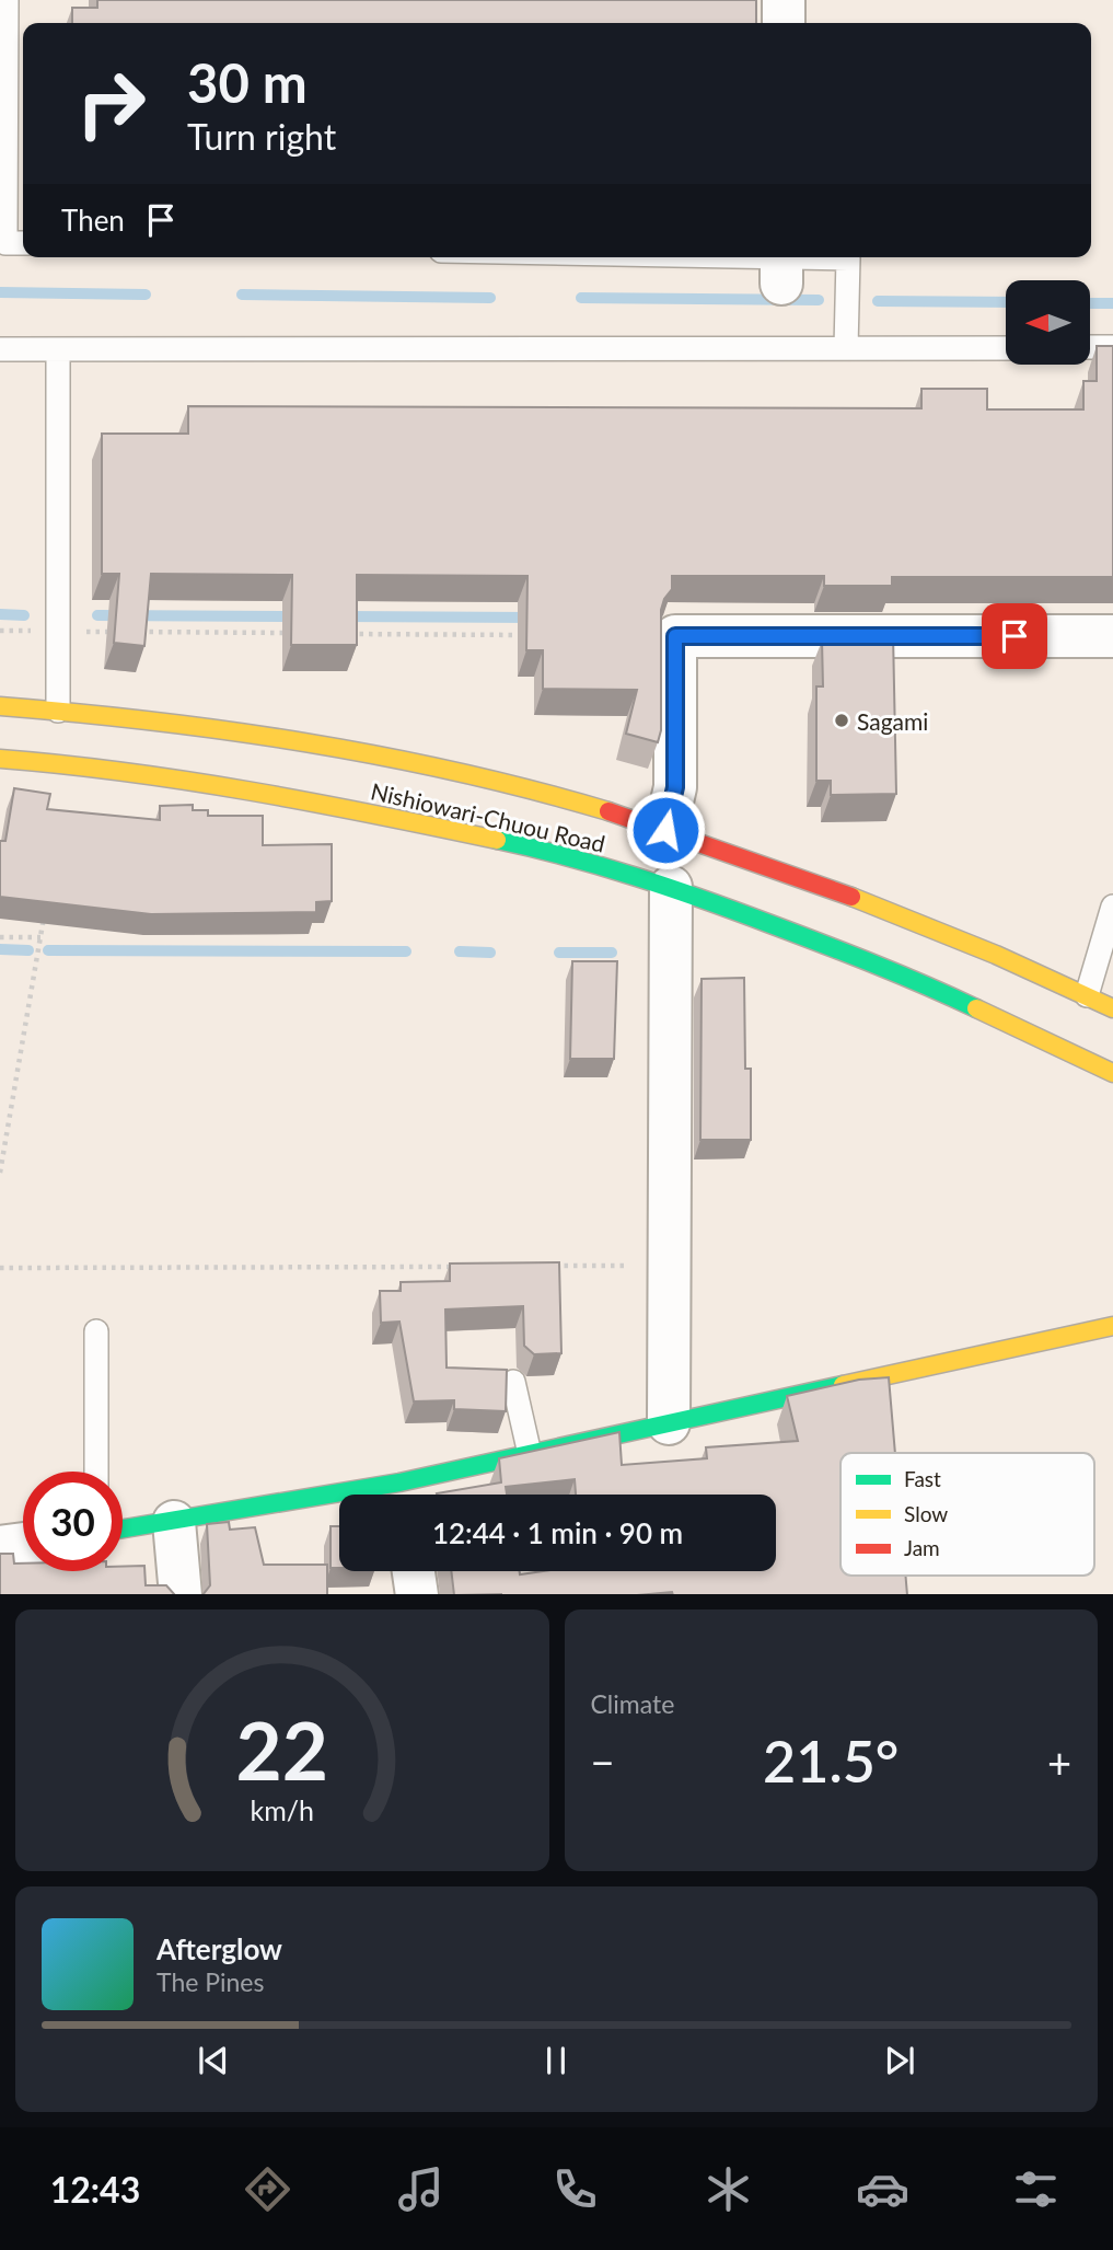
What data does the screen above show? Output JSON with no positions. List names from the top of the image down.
{
  "streets": {
    "main road": ["Nishiowari-Chuou Road"]
  },
  "places": ["Sagami"],
  "legend": ["Fast", "Slow", "Jam"],
  "north": "left",
  "page": {
    "turn": ["30 m", "Turn right"],
    "then": "Then",
    "limit": "30",
    "trip": "12:44 · 1 min · 90 m",
    "tile": "Climate",
    "heat": ["−", "21.5°", "+"],
    "song": ["Afterglow", "The Pines"],
    "tabs": "12:43",
    "gauge": ["22", "km/h"]
  }
}
